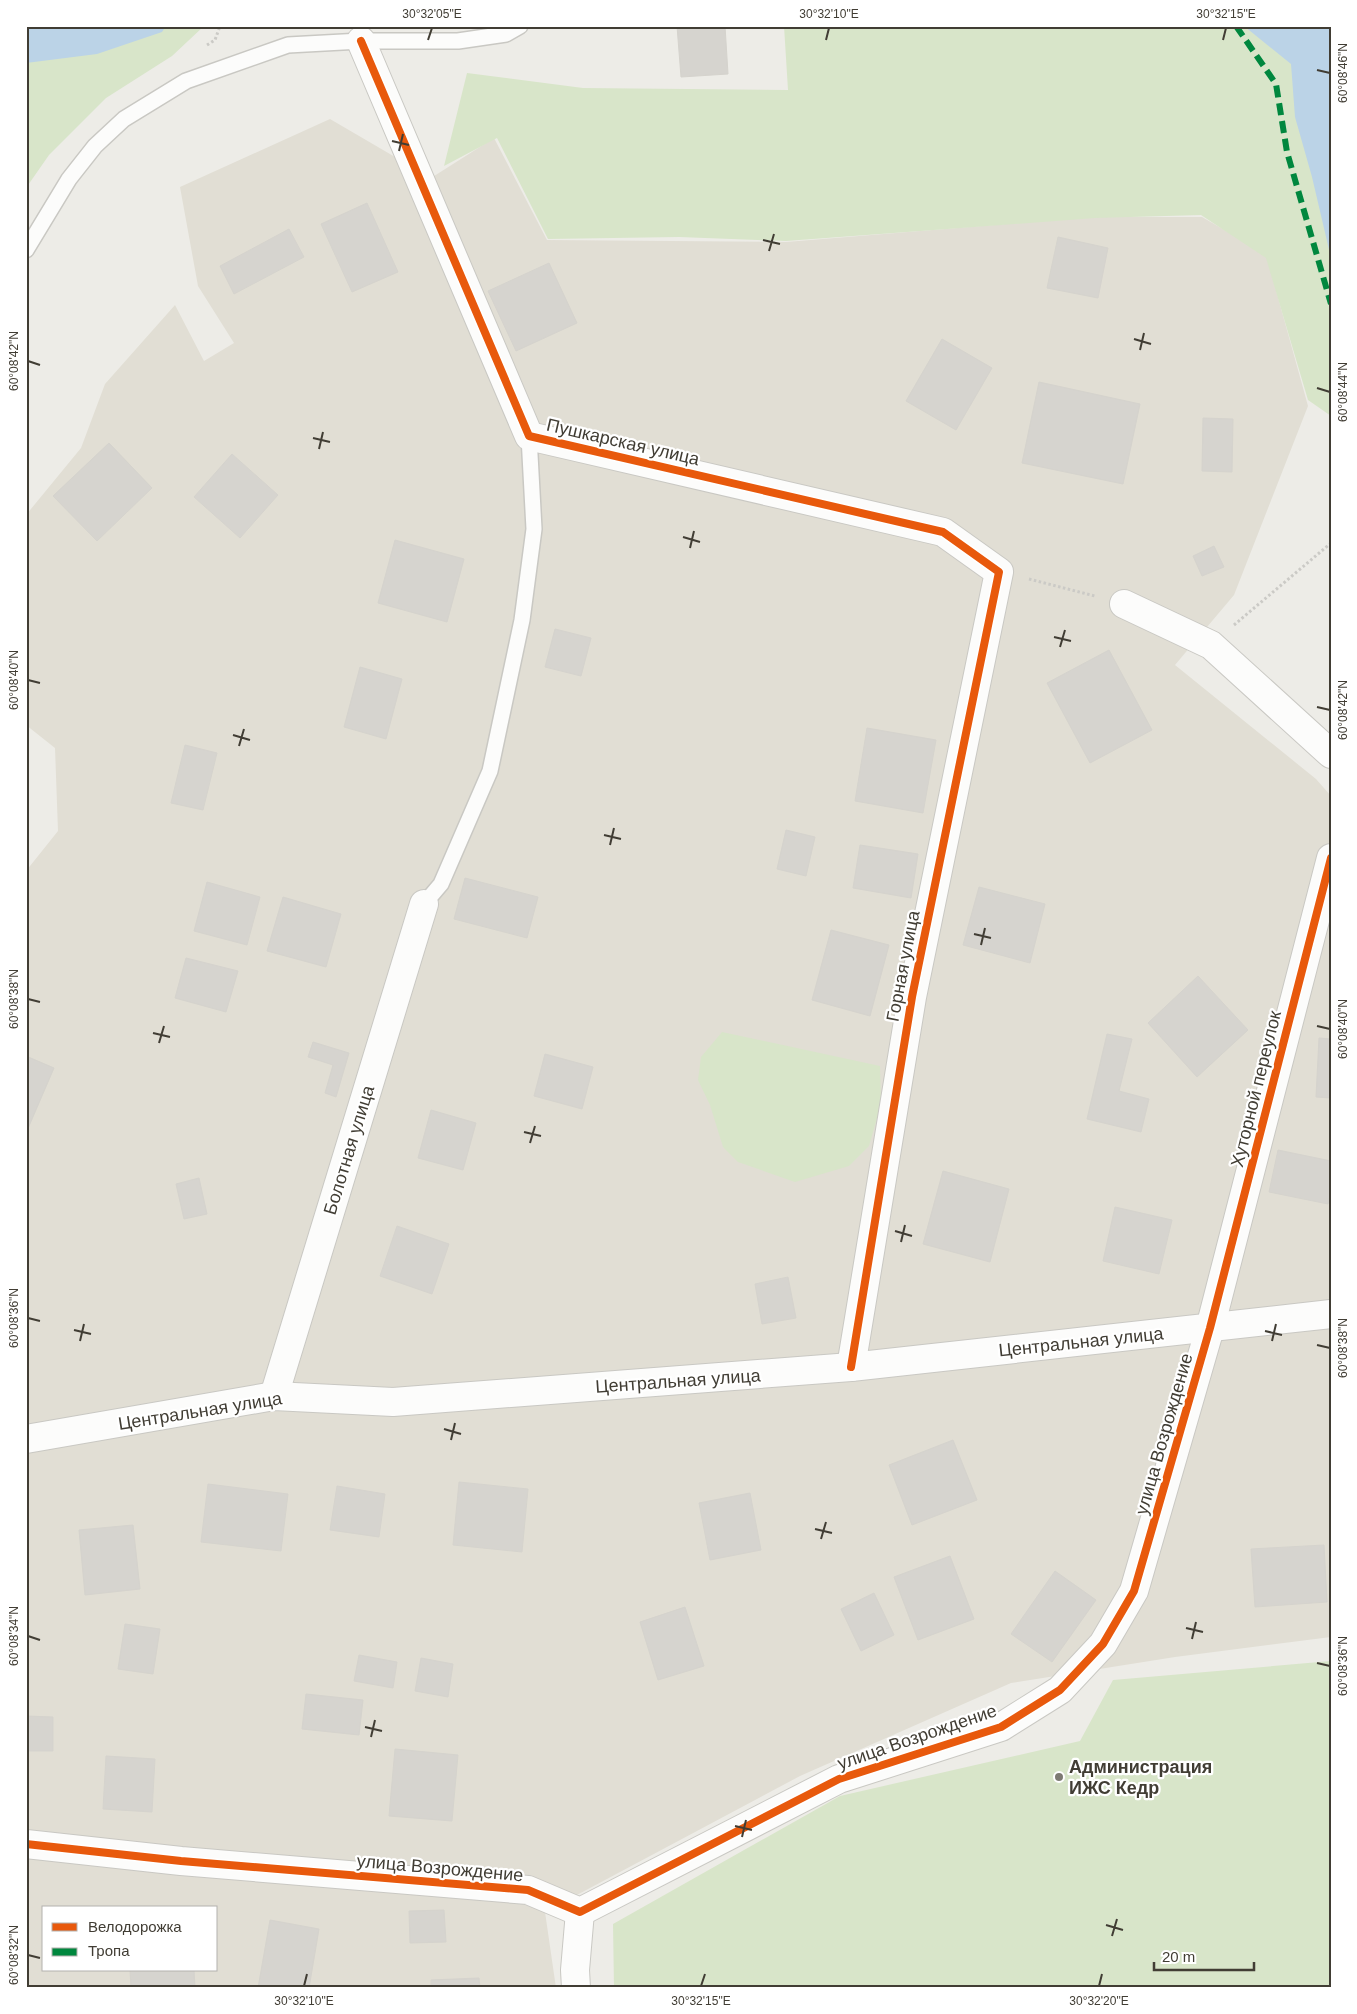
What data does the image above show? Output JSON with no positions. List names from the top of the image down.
{
  "streets": {
    "street": [
      "Пушкарская улица",
      "Горная улица",
      "Хуторной переулок",
      "Болотная улица",
      "Центральная улица",
      "улица Возрождение"
    ]
  },
  "crossings": [
    ["Пушкарская улица", "Горная улица"],
    ["Горная улица", "Центральная улица"],
    ["Хуторной переулок", "Центральная улица"],
    ["Хуторной переулок", "улица Возрождение"],
    ["Болотная улица", "Центральная улица"],
    ["Центральная улица", "улица Возрождение"]
  ],
  "places": ["Администрация ИЖС Кедр"],
  "legend": ["Велодорожка", "Тропа"],
  "scale_bar": "20 m",
  "coordinates": [
    "30°32'05\"E",
    "30°32'10\"E",
    "30°32'15\"E",
    "60°08'46\"N",
    "60°08'42\"N",
    "60°08'44\"N",
    "60°08'40\"N",
    "60°08'38\"N",
    "60°08'36\"N",
    "60°08'34\"N",
    "60°08'32\"N",
    "30°32'20\"E"
  ]
}
